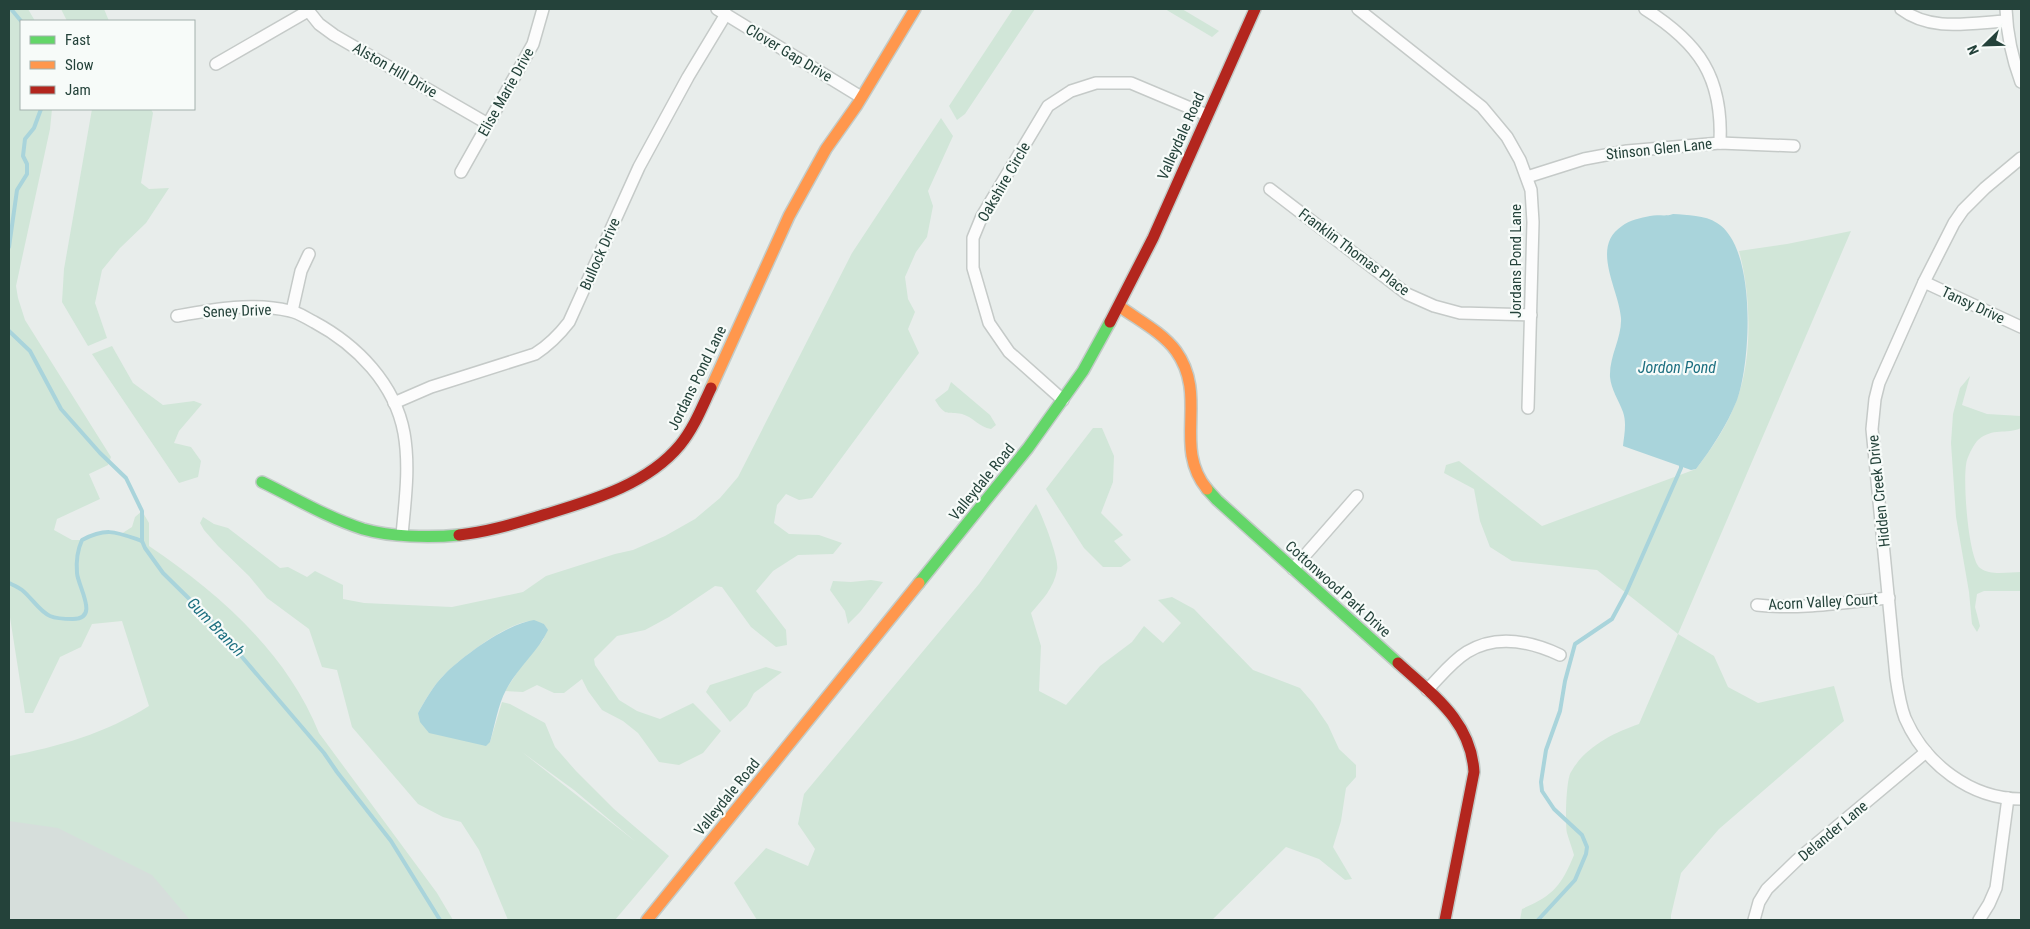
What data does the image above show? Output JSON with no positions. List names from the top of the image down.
{
  "streets": {
    "street": [
      "Clover Gap Drive",
      "Alston Hill Drive",
      "Elise Marie Drive",
      "Valleydale Road",
      "Stinson Glen Lane",
      "Oakshire Circle",
      "Franklin Thomas Place",
      "Bullock Drive",
      "Jordans Pond Lane",
      "Tansy Drive",
      "Seney Drive",
      "Hidden Creek Drive",
      "Cottonwood Park Drive",
      "Acorn Valley Court",
      "Delander Lane"
    ]
  },
  "crossings": [
    ["Clover Gap Drive", "Bullock Drive"],
    ["Clover Gap Drive", "Jordans Pond Lane"],
    ["Alston Hill Drive", "Elise Marie Drive"],
    ["Valleydale Road", "Oakshire Circle"],
    ["Valleydale Road", "Cottonwood Park Drive"],
    ["Stinson Glen Lane", "Jordans Pond Lane"],
    ["Franklin Thomas Place", "Jordans Pond Lane"],
    ["Bullock Drive", "Seney Drive"],
    ["Jordans Pond Lane", "Seney Drive"],
    ["Tansy Drive", "Hidden Creek Drive"],
    ["Hidden Creek Drive", "Acorn Valley Court"],
    ["Hidden Creek Drive", "Delander Lane"]
  ],
  "water": ["Jordon Pond", "Gum Branch"],
  "legend": ["Fast", "Slow", "Jam"],
  "north": "bottom left"
}
